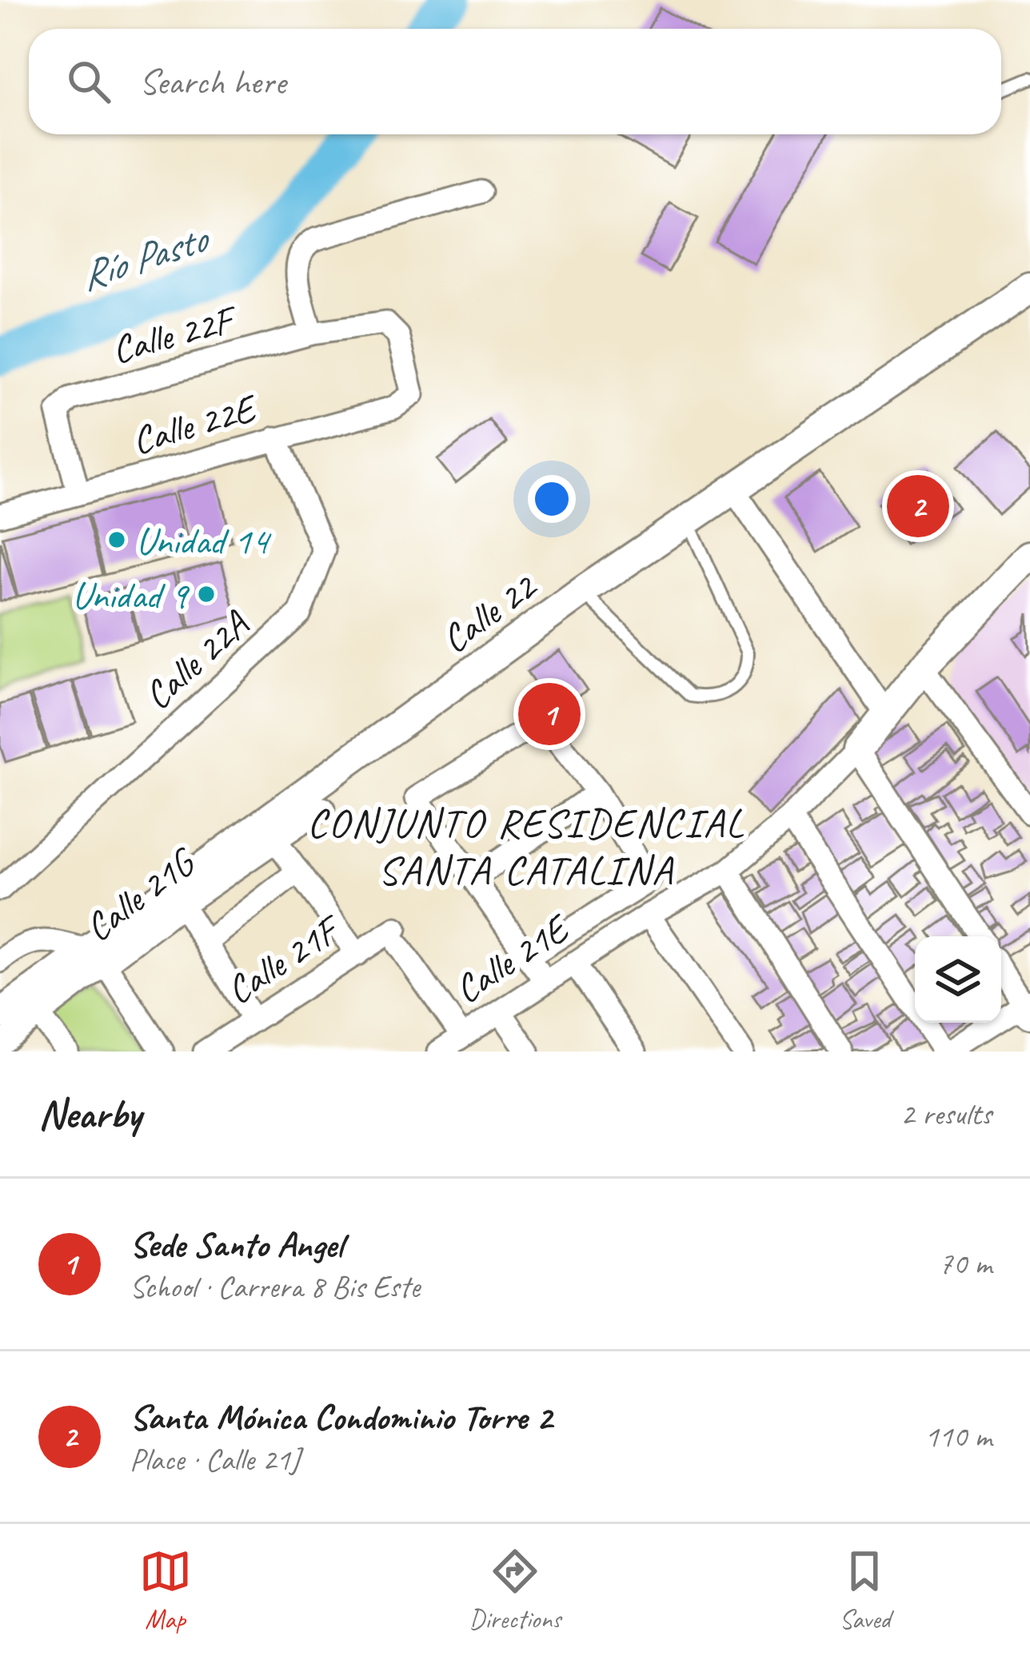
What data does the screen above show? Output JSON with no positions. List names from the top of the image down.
{
  "streets": {
    "main road": ["Calle 22", "Calle 21E"],
    "street": [
      "Calle 22F",
      "Calle 22E",
      "Calle 22A",
      "Calle 21G",
      "Calle 21F"
    ]
  },
  "crossings": [
    ["Calle 22F", "Calle 22E"],
    ["Calle 22E", "Calle 22A"],
    ["Calle 22", "Calle 21G"],
    ["Calle 21E", "Calle 21F"]
  ],
  "districts": ["CONJUNTO RESIDENCIAL SANTA CATALINA"],
  "water": ["Río Pasto"],
  "places": ["Unidad 14", "Unidad 9"],
  "page": {
    "search": "Search here",
    "pins": ["2", "1"],
    "heading": ["Nearby", "2 results"],
    "list": [
      {
        "mark": "1",
        "name": "Sede Santo Angel",
        "note": "School · Carrera 8 Bis Este",
        "value": "70 m"
      },
      {
        "mark": "2",
        "name": "Santa Mónica Condominio Torre 2",
        "note": "Place · Calle 21J",
        "value": "110 m"
      }
    ],
    "nav": ["Map", "Directions", "Saved"]
  }
}
